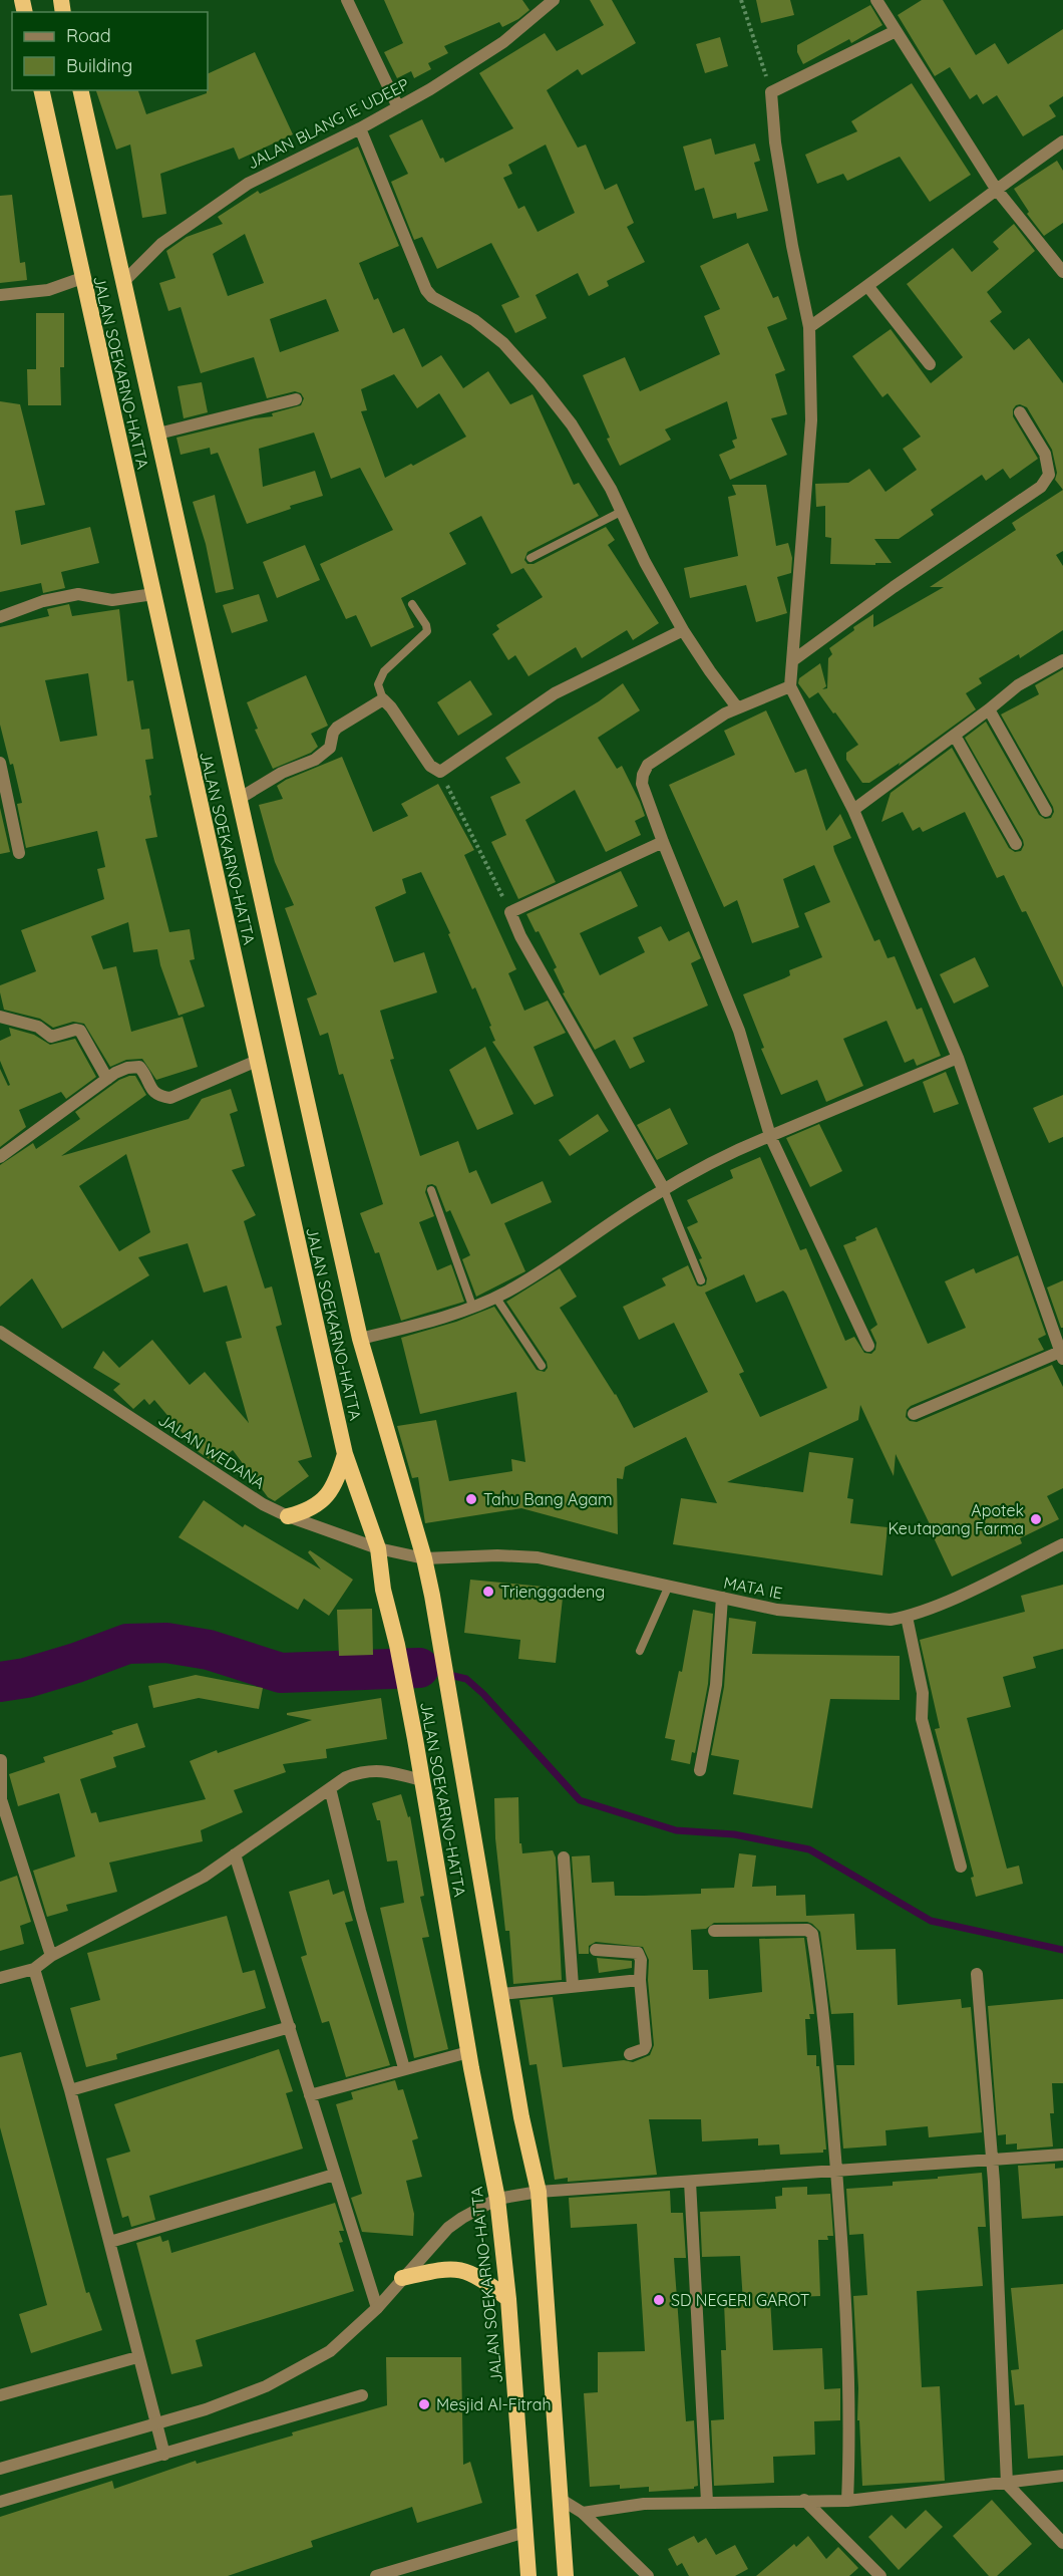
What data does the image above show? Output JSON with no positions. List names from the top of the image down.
{
  "streets": {
    "highway": ["JALAN SOEKARNO-HATTA"],
    "street": ["JALAN BLANG IE UDEEP", "JALAN WEDANA", "MATA IE"]
  },
  "crossings": [
    ["JALAN BLANG IE UDEEP", "JALAN SOEKARNO-HATTA"],
    ["JALAN SOEKARNO-HATTA", "JALAN WEDANA"],
    ["JALAN SOEKARNO-HATTA", "MATA IE"],
    ["JALAN WEDANA", "MATA IE"]
  ],
  "places": [
    "Tahu Bang Agam",
    "Apotek Keutapang Farma",
    "Trienggadeng",
    "SD NEGERI GAROT",
    "Mesjid Al-Fitrah"
  ],
  "legend": ["Road", "Building"]
}
